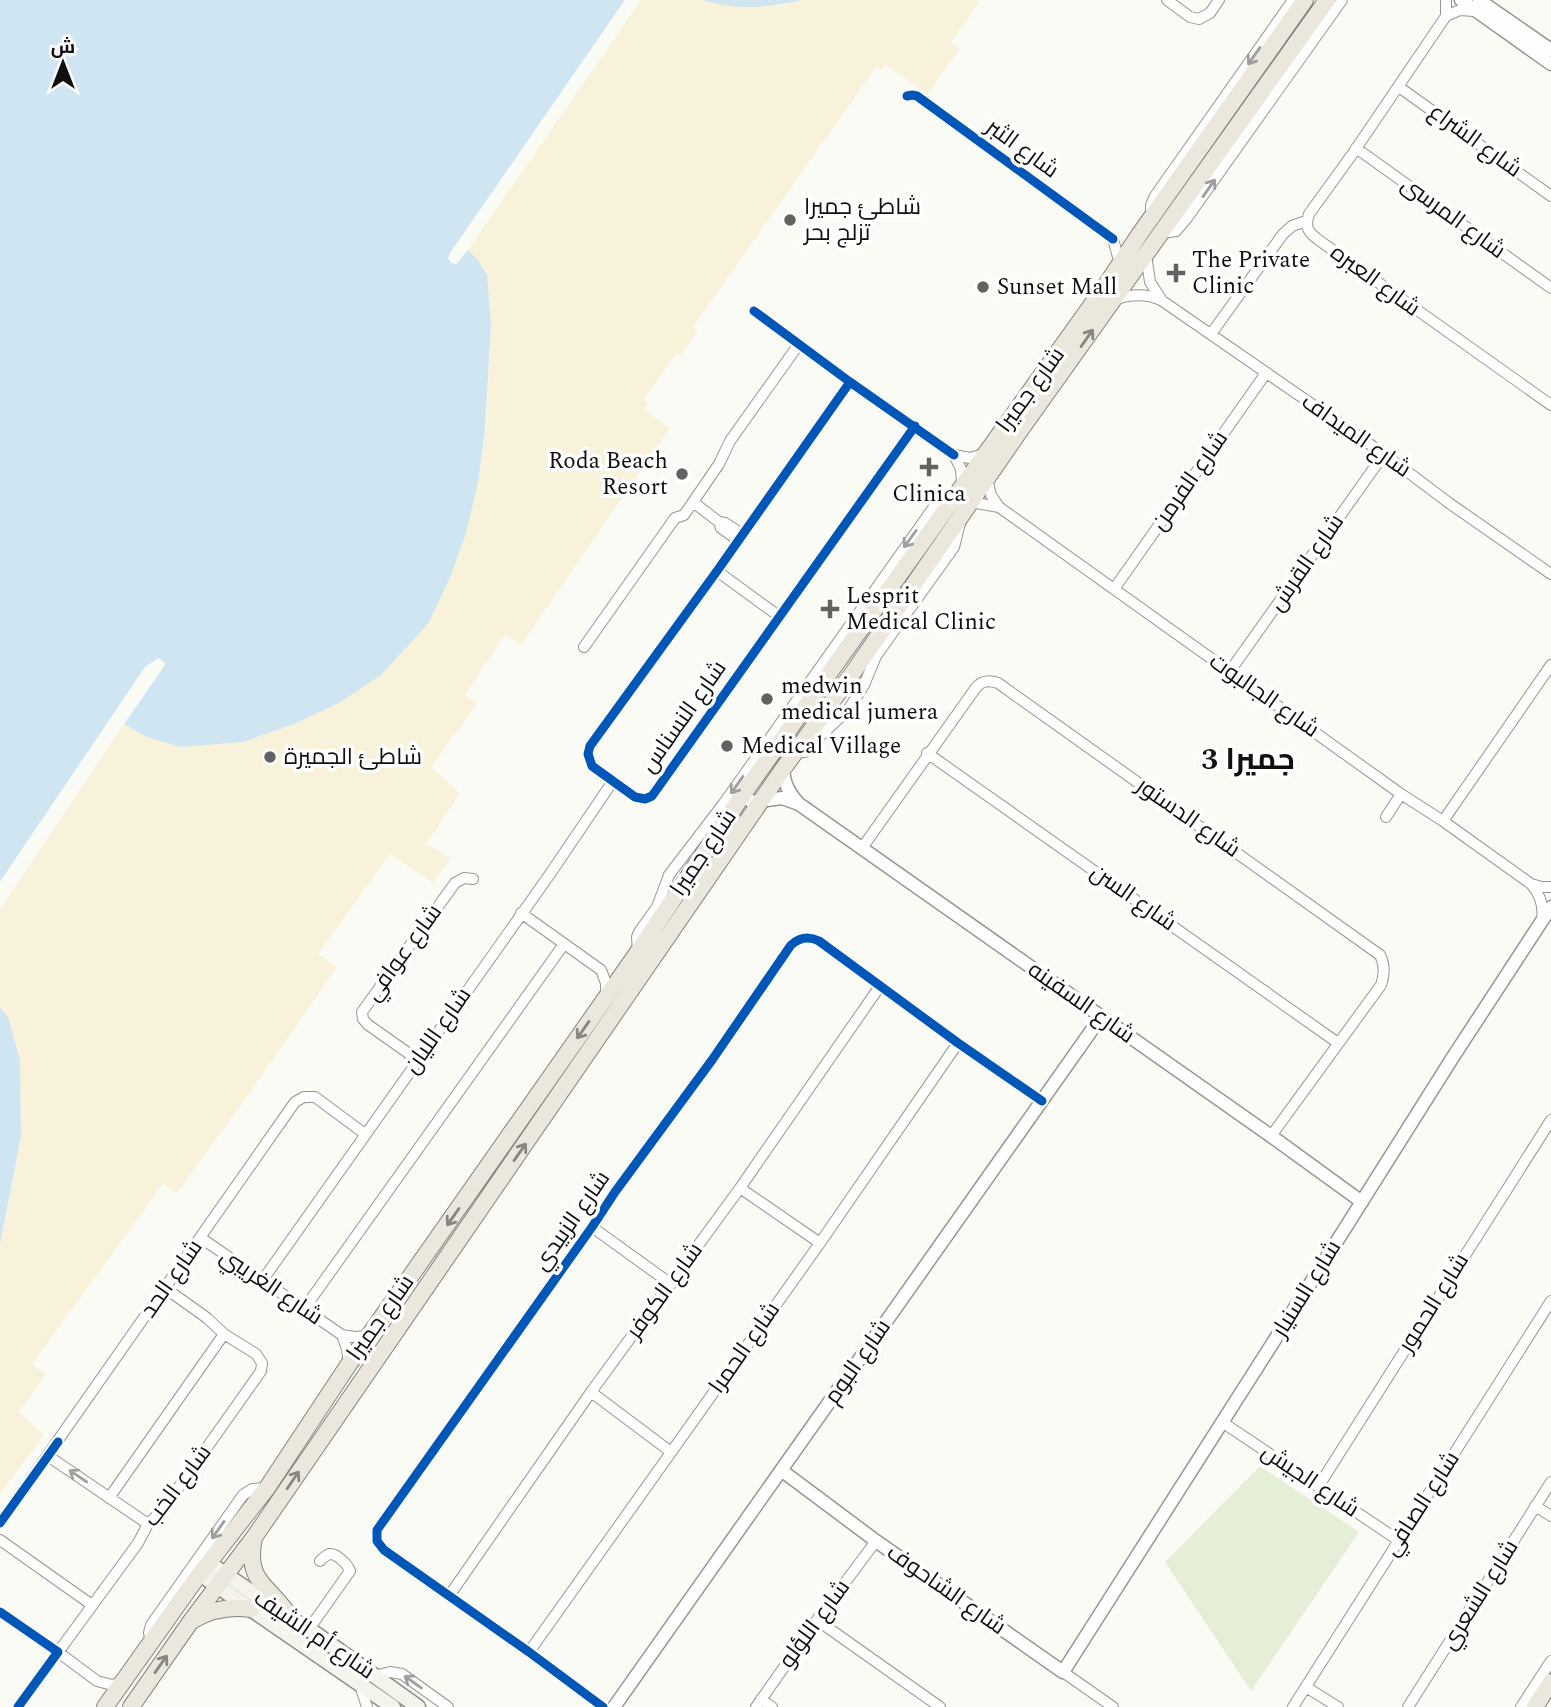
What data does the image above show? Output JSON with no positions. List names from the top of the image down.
{
  "streets": {
    "main road": ["شارع جميرا", "شارع أم الشيف"],
    "street": [
      "شارع الشراع",
      "شارع الثبر",
      "شارع المرسى",
      "شارع العبره",
      "شارع الميداف",
      "شارع الفرمن",
      "شارع القرش",
      "شارع الجالبوت",
      "شارع النسناس",
      "شارع الدستور",
      "شارع السن",
      "شارع عوافي",
      "شارع السفينه",
      "شارع الليان",
      "شارع الزبيدي",
      "شارع الحد",
      "شارع الغريبي",
      "شارع السنيار",
      "شارع الكوفر",
      "شارع الحمور",
      "شارع الحمرا",
      "شارع البوم",
      "شارع الجيش",
      "شارع الخب",
      "شارع الصافي",
      "شارع الشاحوف",
      "شارع الشعري",
      "شارع اللؤلو"
    ]
  },
  "crossings": [
    ["شارع جميرا", "شارع الميداف"],
    ["شارع جميرا", "شارع الجالبوت"],
    ["شارع جميرا", "شارع السفينه"],
    ["شارع جميرا", "شارع الغريبي"],
    ["شارع جميرا", "شارع أم الشيف"],
    ["شارع الميداف", "شارع الفرمن"],
    ["شارع الميداف", "شارع القرش"],
    ["شارع الفرمن", "شارع الجالبوت"],
    ["شارع القرش", "شارع الجالبوت"],
    ["شارع النسناس", "شارع الليان"],
    ["شارع الدستور", "شارع السن"],
    ["شارع الدستور", "شارع السفينه"],
    ["شارع عوافي", "شارع الليان"],
    ["شارع السفينه", "شارع السنيار"],
    ["شارع السفينه", "شارع البوم"],
    ["شارع الليان", "شارع الحد"],
    ["شارع الليان", "شارع الغريبي"],
    ["شارع الزبيدي", "شارع الكوفر"],
    ["شارع الزبيدي", "شارع الحمرا"],
    ["شارع الزبيدي", "شارع البوم"],
    ["شارع الحد", "شارع الغريبي"],
    ["شارع الحد", "شارع الخب"],
    ["شارع السنيار", "شارع الجيش"],
    ["شارع السنيار", "شارع الشاحوف"],
    ["شارع الحمور", "شارع الجيش"],
    ["شارع البوم", "شارع الشاحوف"],
    ["شارع الجيش", "شارع الصافي"],
    ["شارع الشاحوف", "شارع اللؤلو"]
  ],
  "districts": ["جميرا 3"],
  "places": {
    "other": [
      "شاطئ جميرا تزلج بحر",
      "Sunset Mall",
      "Roda Beach Resort",
      "medwin medical jumera",
      "Medical Village",
      "شاطئ الجميرة"
    ],
    "health": ["The Private Clinic", "Clinica", "Lesprit Medical Clinic"]
  },
  "north": "top"
}
